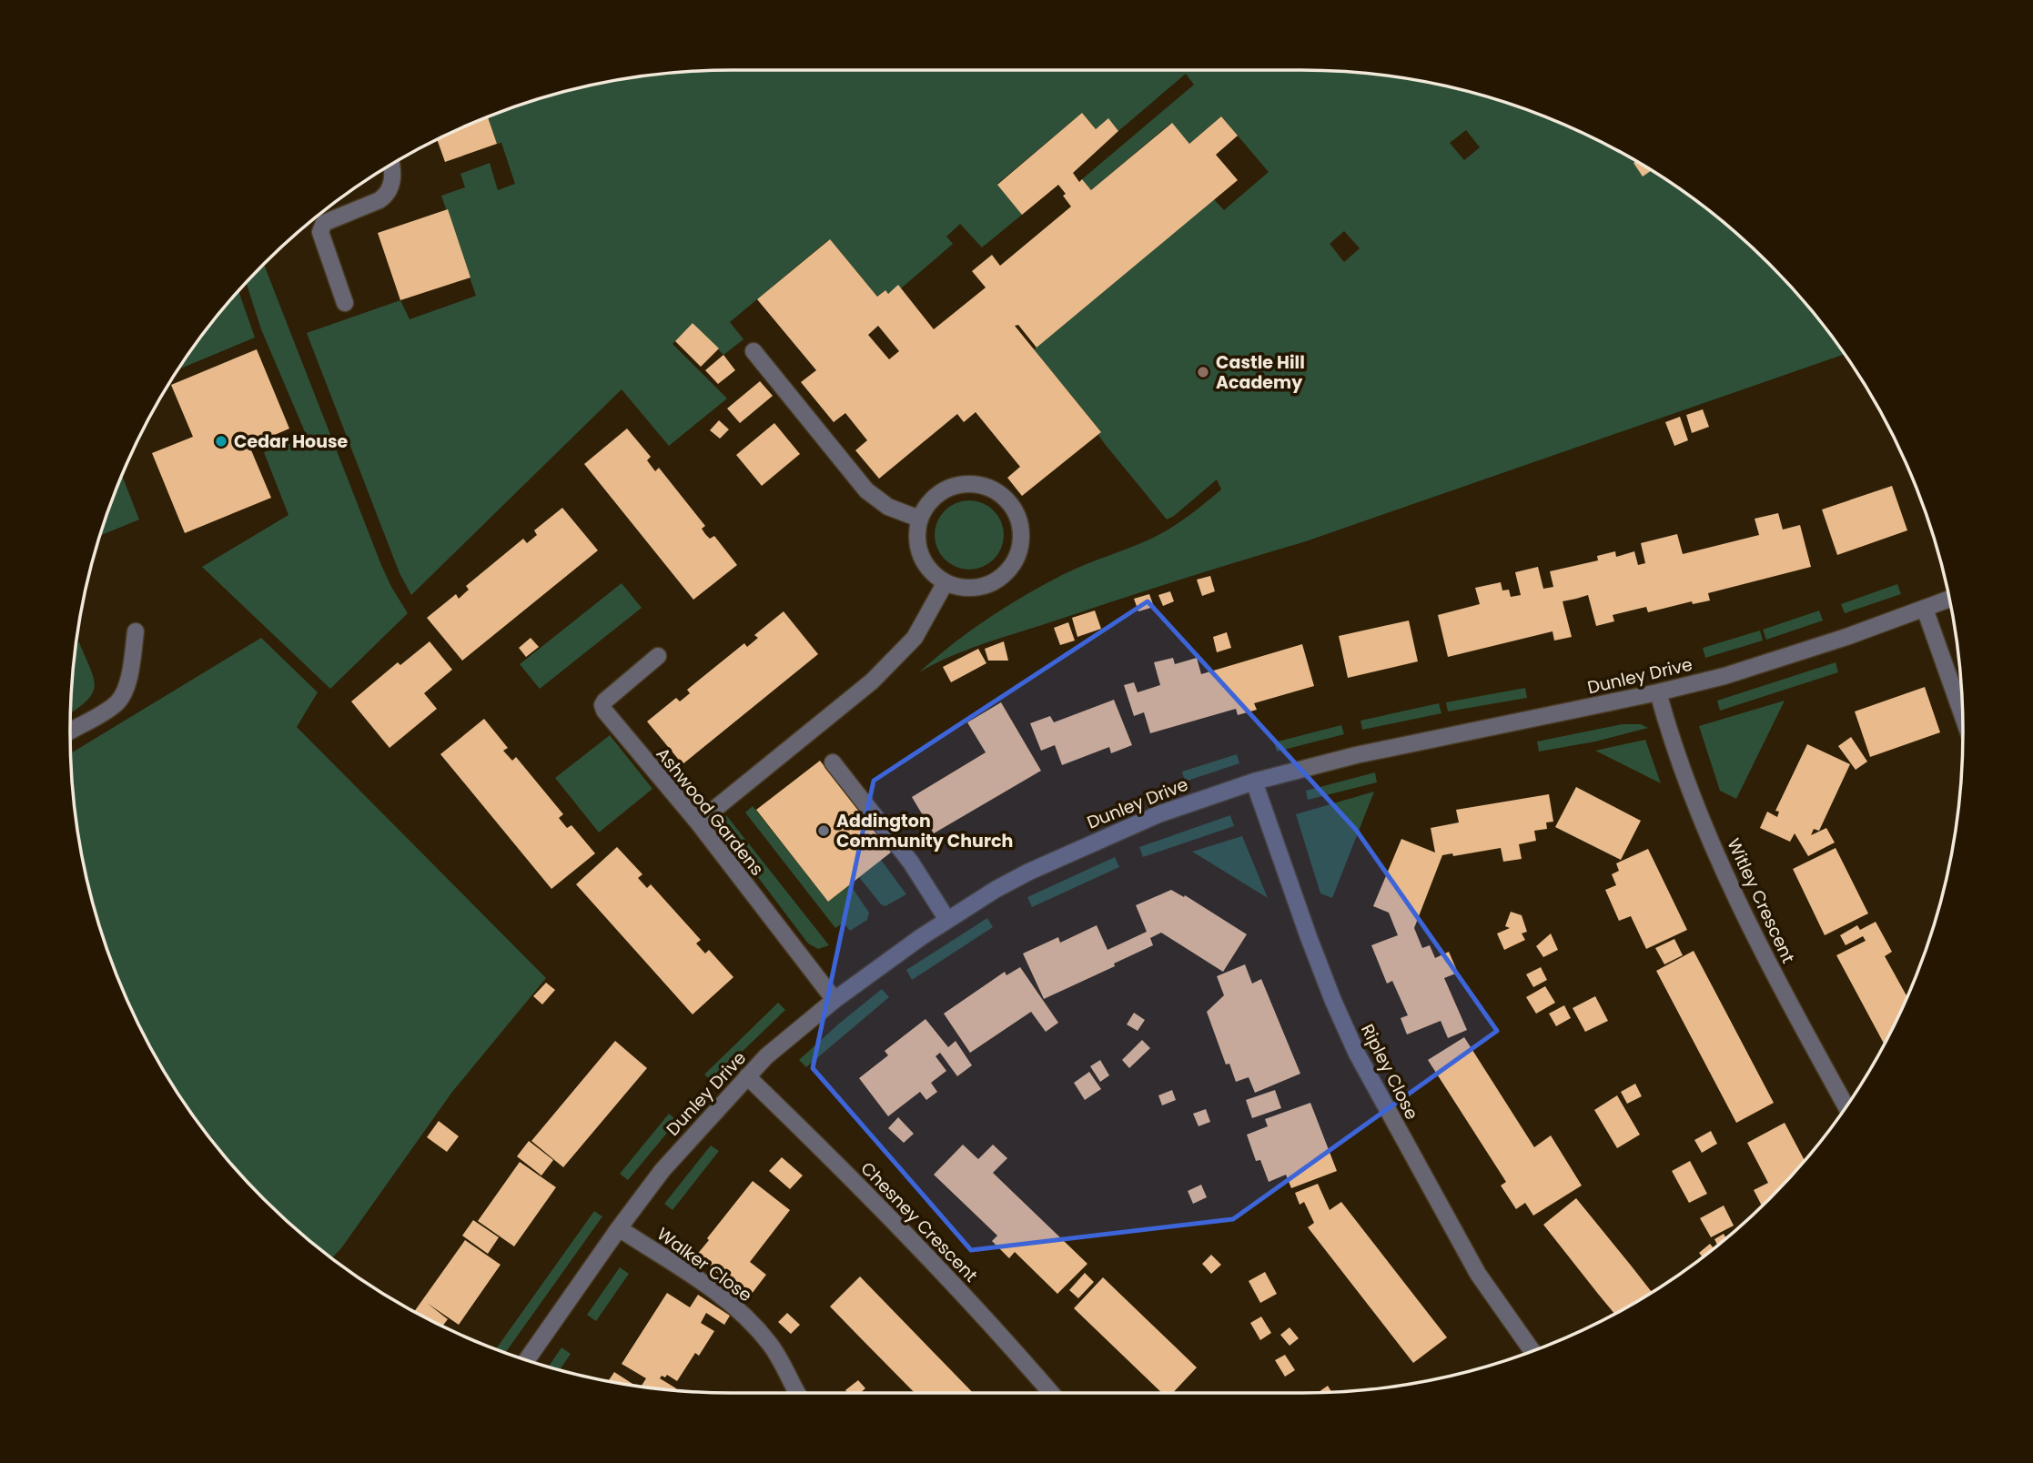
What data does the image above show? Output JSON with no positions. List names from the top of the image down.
{
  "streets": {
    "street": [
      "Dunley Drive",
      "Ashwood Gardens",
      "Witley Crescent",
      "Ripley Close",
      "Chesney Crescent",
      "Walker Close"
    ]
  },
  "crossings": [
    ["Dunley Drive", "Ashwood Gardens"],
    ["Dunley Drive", "Witley Crescent"],
    ["Dunley Drive", "Ripley Close"],
    ["Dunley Drive", "Chesney Crescent"],
    ["Dunley Drive", "Walker Close"]
  ],
  "places": ["Castle Hill Academy", "Cedar House", "Addington Community Church"]
}
